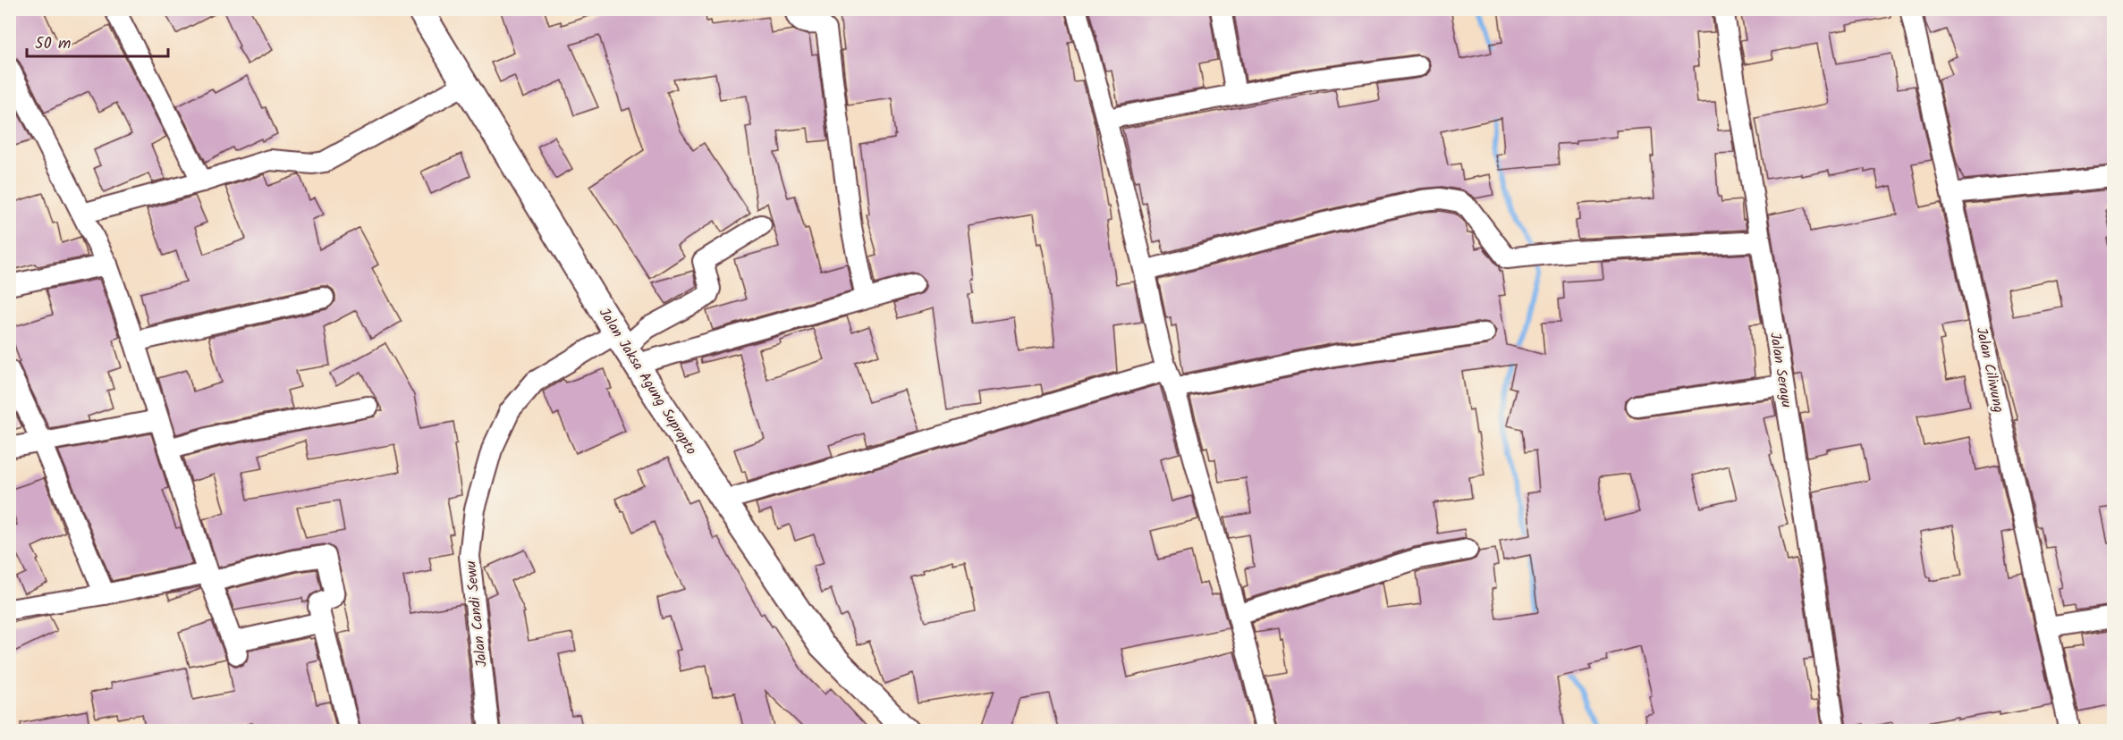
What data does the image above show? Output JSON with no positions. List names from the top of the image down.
{
  "streets": {
    "main road": ["Jalan Jaksa Agung Suprapto"],
    "street": ["Jalan Serayu", "Jalan Ciliwung", "Jalan Candi Sewu"]
  },
  "crossings": [
    ["Jalan Jaksa Agung Suprapto", "Jalan Candi Sewu"]
  ],
  "scale_bar": "50 m"
}
